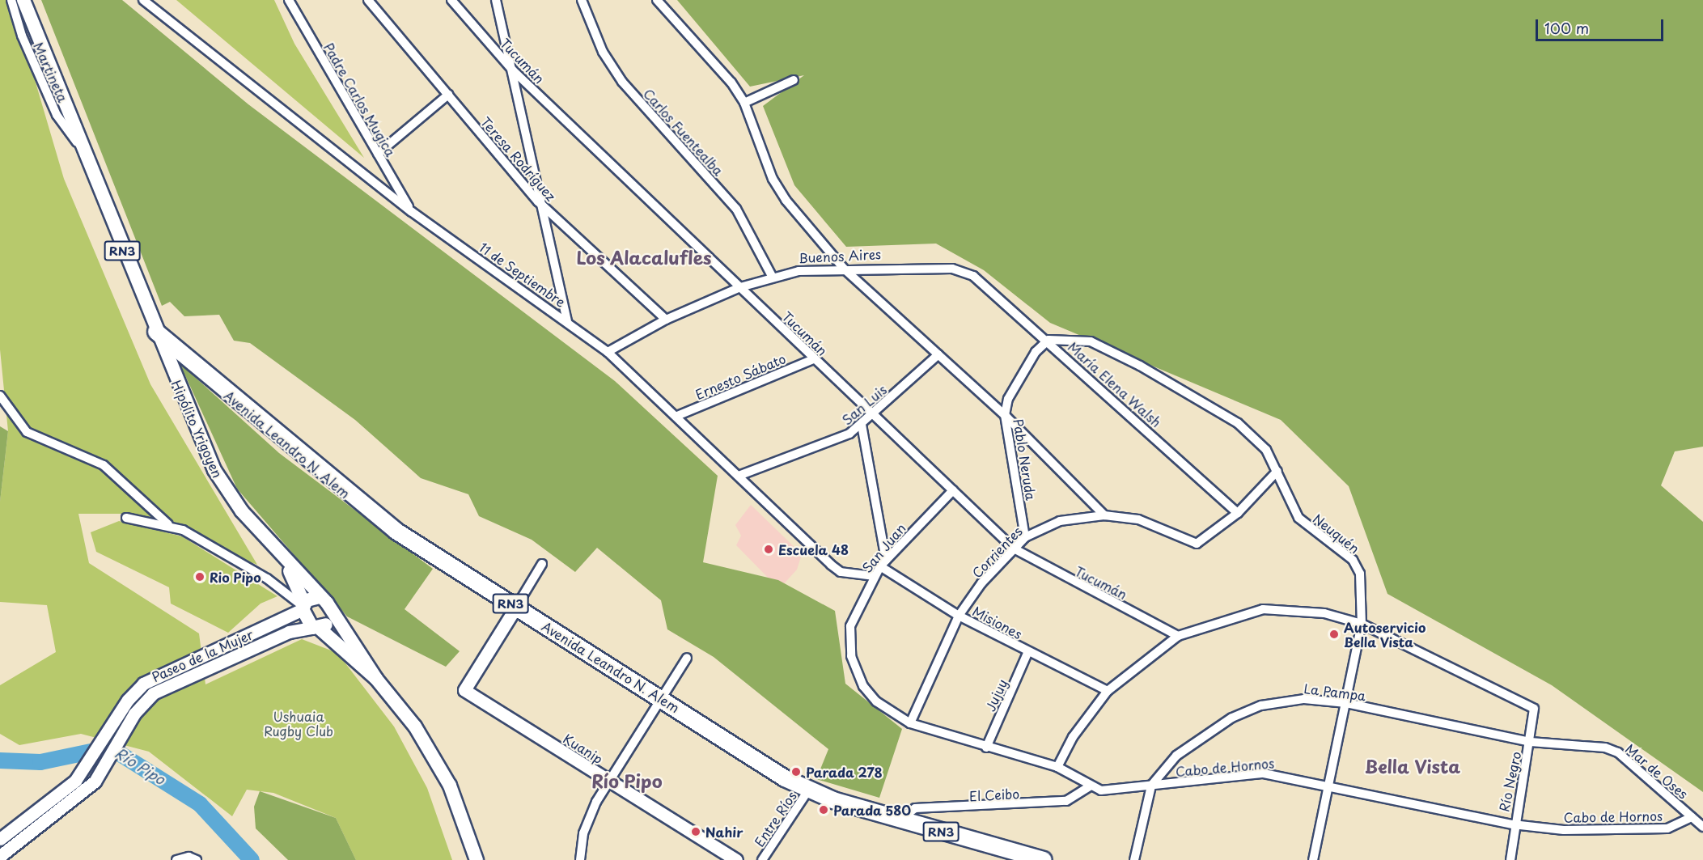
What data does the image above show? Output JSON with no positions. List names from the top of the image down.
{
  "streets": {
    "highway": ["RN3", "Avenida Leandro N. Alem"],
    "main road": ["Hipólito Yrigoyen"],
    "street": [
      "Tucumán",
      "Martineta",
      "Padre Carlos Mugica",
      "Carlos Fuentealba",
      "Teresa Rodríguez",
      "Buenos Aires",
      "11 de Septiembre",
      "Ernesto Sábato",
      "María Elena Walsh",
      "San Luis",
      "Pablo Neruda",
      "Neuquén",
      "San Juan",
      "Corrientes",
      "Misiones",
      "Paseo de la Mujer",
      "La Pampa",
      "Jujuy",
      "Kuanip",
      "Cabo de Hornos",
      "Mar de Oses",
      "Río Negro",
      "El Ceibo",
      "Entre Ríos"
    ]
  },
  "crossings": [
    ["Tucumán", "Buenos Aires"],
    ["Tucumán", "Ernesto Sábato"],
    ["Tucumán", "San Luis"],
    ["Tucumán", "San Juan"],
    ["Tucumán", "Corrientes"],
    ["Martineta", "RN3"],
    ["Padre Carlos Mugica", "11 de Septiembre"],
    ["Carlos Fuentealba", "Buenos Aires"],
    ["Teresa Rodríguez", "Buenos Aires"],
    ["RN3", "Hipólito Yrigoyen"],
    ["RN3", "Avenida Leandro N. Alem"],
    ["Buenos Aires", "11 de Septiembre"],
    ["Buenos Aires", "María Elena Walsh"],
    ["11 de Septiembre", "Ernesto Sábato"],
    ["11 de Septiembre", "San Luis"],
    ["11 de Septiembre", "San Juan"],
    ["María Elena Walsh", "Pablo Neruda"],
    ["María Elena Walsh", "Neuquén"],
    ["María Elena Walsh", "Corrientes"],
    ["Hipólito Yrigoyen", "Avenida Leandro N. Alem"],
    ["Hipólito Yrigoyen", "Paseo de la Mujer"],
    ["Avenida Leandro N. Alem", "Kuanip"],
    ["Avenida Leandro N. Alem", "El Ceibo"],
    ["Avenida Leandro N. Alem", "Entre Ríos"],
    ["Pablo Neruda", "Neuquén"],
    ["Pablo Neruda", "Corrientes"],
    ["Neuquén", "La Pampa"],
    ["Neuquén", "Cabo de Hornos"],
    ["Neuquén", "Río Negro"],
    ["San Juan", "Corrientes"],
    ["San Juan", "Misiones"],
    ["San Juan", "Cabo de Hornos"],
    ["Corrientes", "Misiones"],
    ["Corrientes", "Cabo de Hornos"],
    ["Misiones", "Jujuy"],
    ["La Pampa", "Cabo de Hornos"],
    ["La Pampa", "Mar de Oses"],
    ["La Pampa", "Río Negro"],
    ["Jujuy", "Cabo de Hornos"],
    ["Cabo de Hornos", "Mar de Oses"],
    ["Cabo de Hornos", "Río Negro"],
    ["Cabo de Hornos", "El Ceibo"],
    ["Mar de Oses", "Río Negro"]
  ],
  "districts": ["Los Alacalufles", "Bella Vista", "Río Pipo"],
  "water": ["Río Pipo"],
  "parks": ["Ushuaia Rugby Club"],
  "places": [
    "Escuela 48",
    "Rio Pipo",
    "Autoservicio Bella Vista",
    "Parada 278",
    "Parada 580",
    "Nahir"
  ],
  "scale_bar": "100 m"
}
